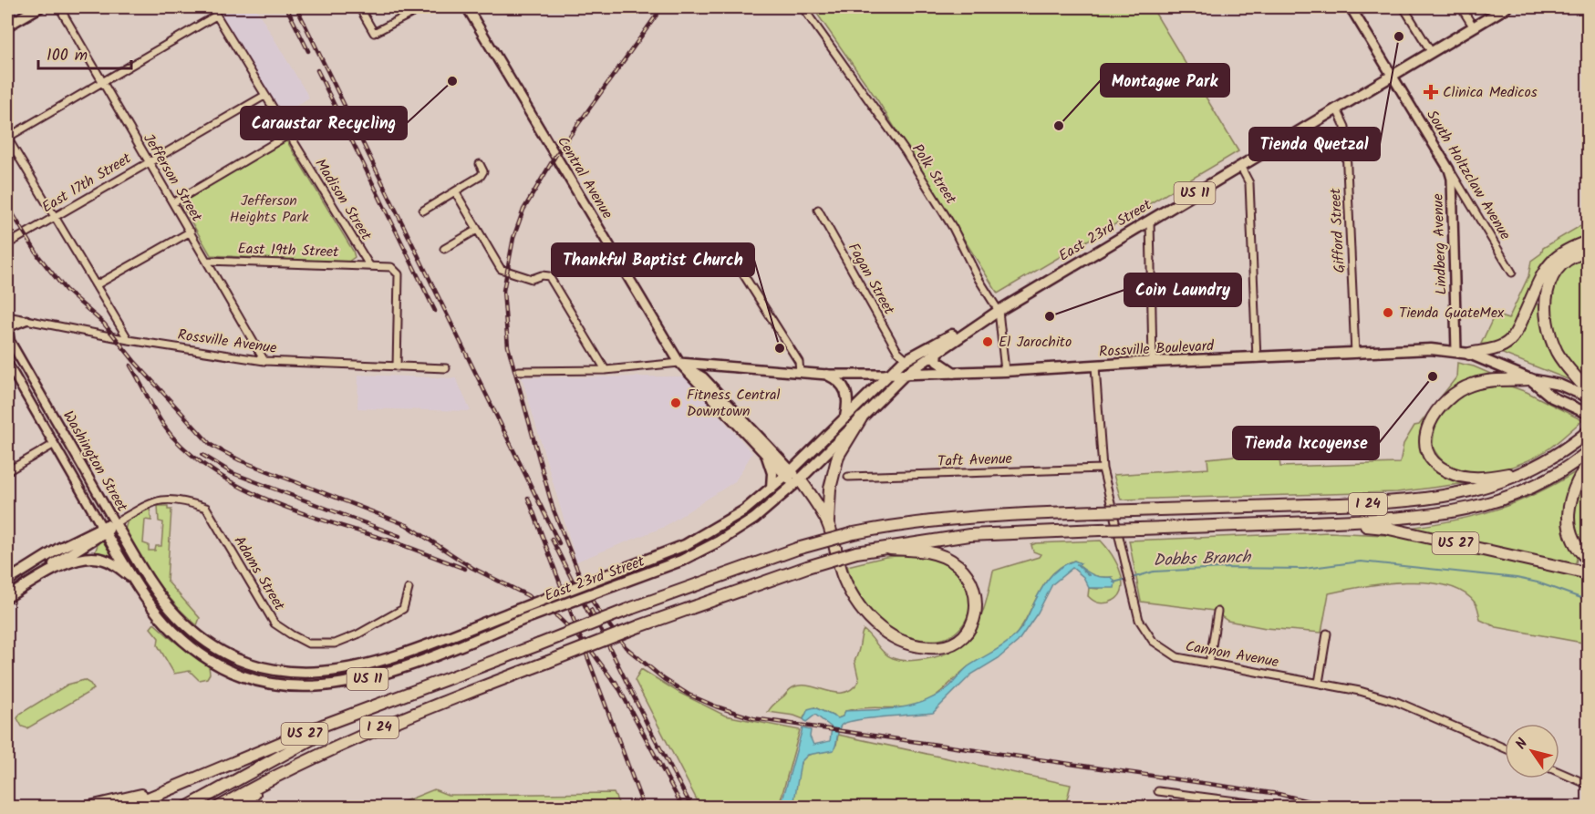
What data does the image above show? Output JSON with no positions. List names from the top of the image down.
{
  "streets": {
    "highway": ["I 24", "US 27"],
    "main road": [
      "South Holtzclaw Avenue",
      "Central Avenue",
      "US 11",
      "East 23rd Street",
      "Lindberg Avenue",
      "Rossville Boulevard",
      "Washington Street"
    ],
    "street": [
      "Polk Street",
      "Jefferson Street",
      "East 17th Street",
      "Madison Street",
      "Gifford Street",
      "East 19th Street",
      "Fagan Street",
      "Rossville Avenue",
      "Taft Avenue",
      "Adams Street",
      "Cannon Avenue"
    ]
  },
  "crossings": [
    ["Polk Street", "East 23rd Street"],
    ["Polk Street", "Rossville Boulevard"],
    ["South Holtzclaw Avenue", "East 23rd Street"],
    ["South Holtzclaw Avenue", "Lindberg Avenue"],
    ["Jefferson Street", "East 17th Street"],
    ["Jefferson Street", "East 19th Street"],
    ["Jefferson Street", "Rossville Avenue"],
    ["Central Avenue", "East 23rd Street"],
    ["Central Avenue", "Rossville Boulevard"],
    ["East 17th Street", "Madison Street"],
    ["US 11", "Washington Street"],
    ["Madison Street", "East 19th Street"],
    ["East 23rd Street", "Gifford Street"],
    ["East 23rd Street", "Fagan Street"],
    ["East 23rd Street", "Rossville Boulevard"],
    ["East 23rd Street", "Washington Street"],
    ["Gifford Street", "Rossville Boulevard"],
    ["Lindberg Avenue", "Rossville Boulevard"],
    ["East 19th Street", "Rossville Avenue"],
    ["Rossville Boulevard", "Cannon Avenue"],
    ["Taft Avenue", "Cannon Avenue"],
    ["Washington Street", "Adams Street"],
    ["I 24", "US 27"]
  ],
  "water": ["Dobbs Branch"],
  "parks": ["Jefferson Heights Park"],
  "places": {
    "other": [
      "Tienda Quetzal",
      "Caraustar Recycling",
      "Montague Park",
      "Tienda GuateMex",
      "Coin Laundry",
      "El Jarochito",
      "Thankful Baptist Church",
      "Tienda Ixcoyense",
      "Fitness Central Downtown"
    ],
    "health": ["Clinica Medicos"]
  },
  "scale_bar": "100 m",
  "north": "top left"
}
